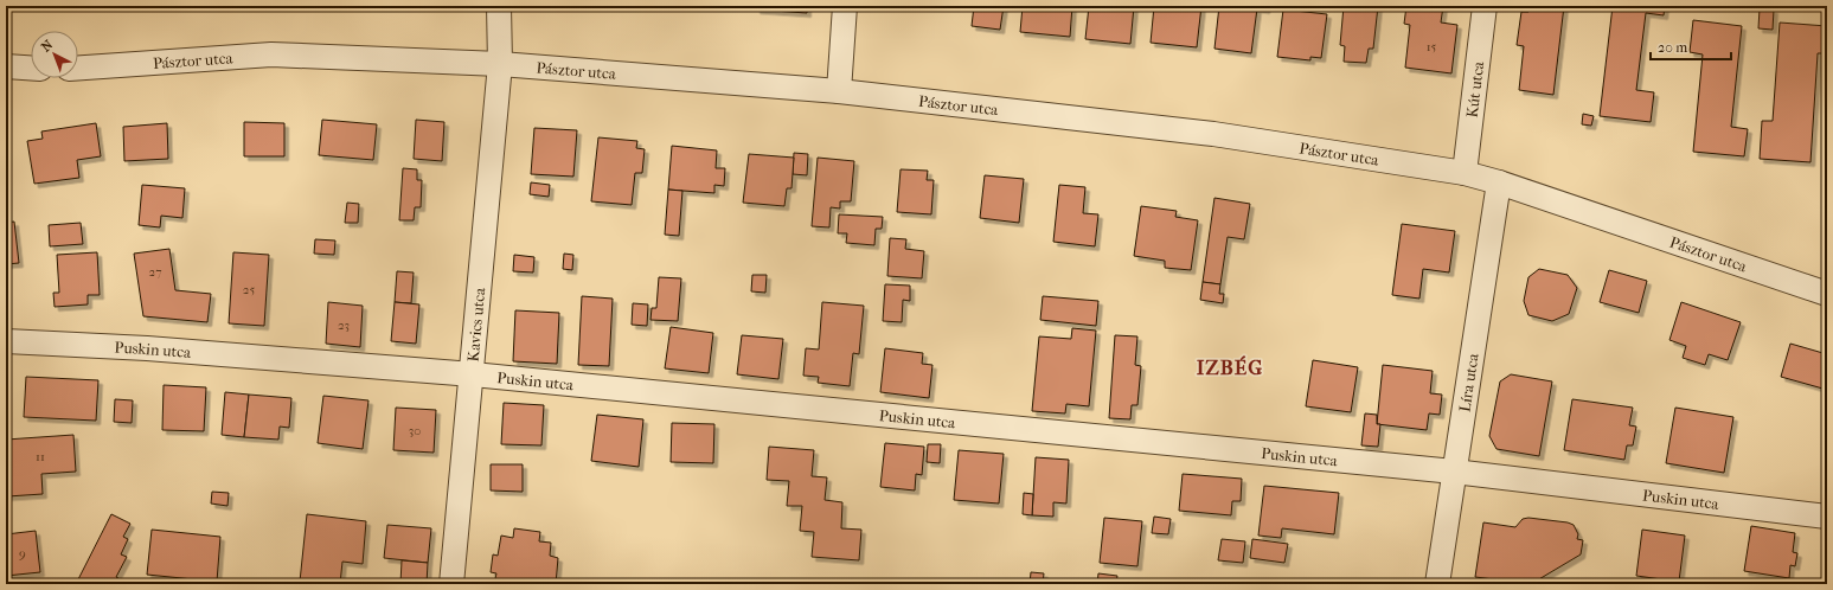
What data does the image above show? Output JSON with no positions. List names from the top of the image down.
{
  "streets": {
    "street": [
      "Pásztor utca",
      "Kút utca",
      "Kavics utca",
      "Puskin utca",
      "Líra utca"
    ]
  },
  "crossings": [
    ["Pásztor utca", "Kút utca"],
    ["Pásztor utca", "Kavics utca"],
    ["Pásztor utca", "Líra utca"],
    ["Kavics utca", "Puskin utca"],
    ["Puskin utca", "Líra utca"]
  ],
  "districts": ["IZBÉG"],
  "house_numbers": [
    "15",
    "27",
    "25",
    "23",
    "30",
    "11",
    "9"
  ],
  "scale_bar": "20 m",
  "north": "top left"
}
